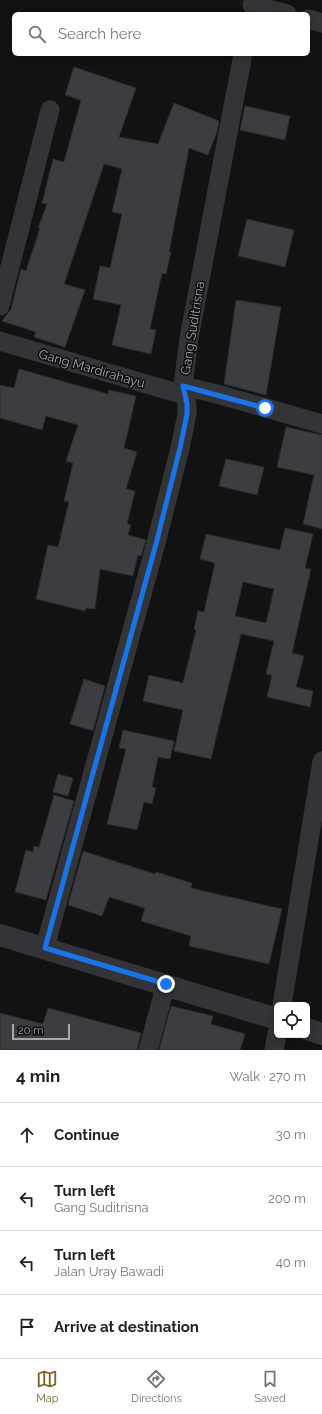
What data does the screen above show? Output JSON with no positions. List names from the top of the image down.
{
  "streets": {
    "street": ["Gang Suditrisna", "Gang Mardirahayu"]
  },
  "crossings": [
    ["Gang Suditrisna", "Gang Mardirahayu"]
  ],
  "scale_bar": "20 m",
  "page": {
    "search": "Search here",
    "scale": "20 m",
    "heading": ["4 min", "Walk · 270 m"],
    "list": [
      ["Continue", "30 m"],
      ["Turn left", "Gang Suditrisna", "200 m"],
      ["Turn left", "Jalan Uray Bawadi", "40 m"],
      "Arrive at destination"
    ],
    "nav": ["Map", "Directions", "Saved"]
  }
}
